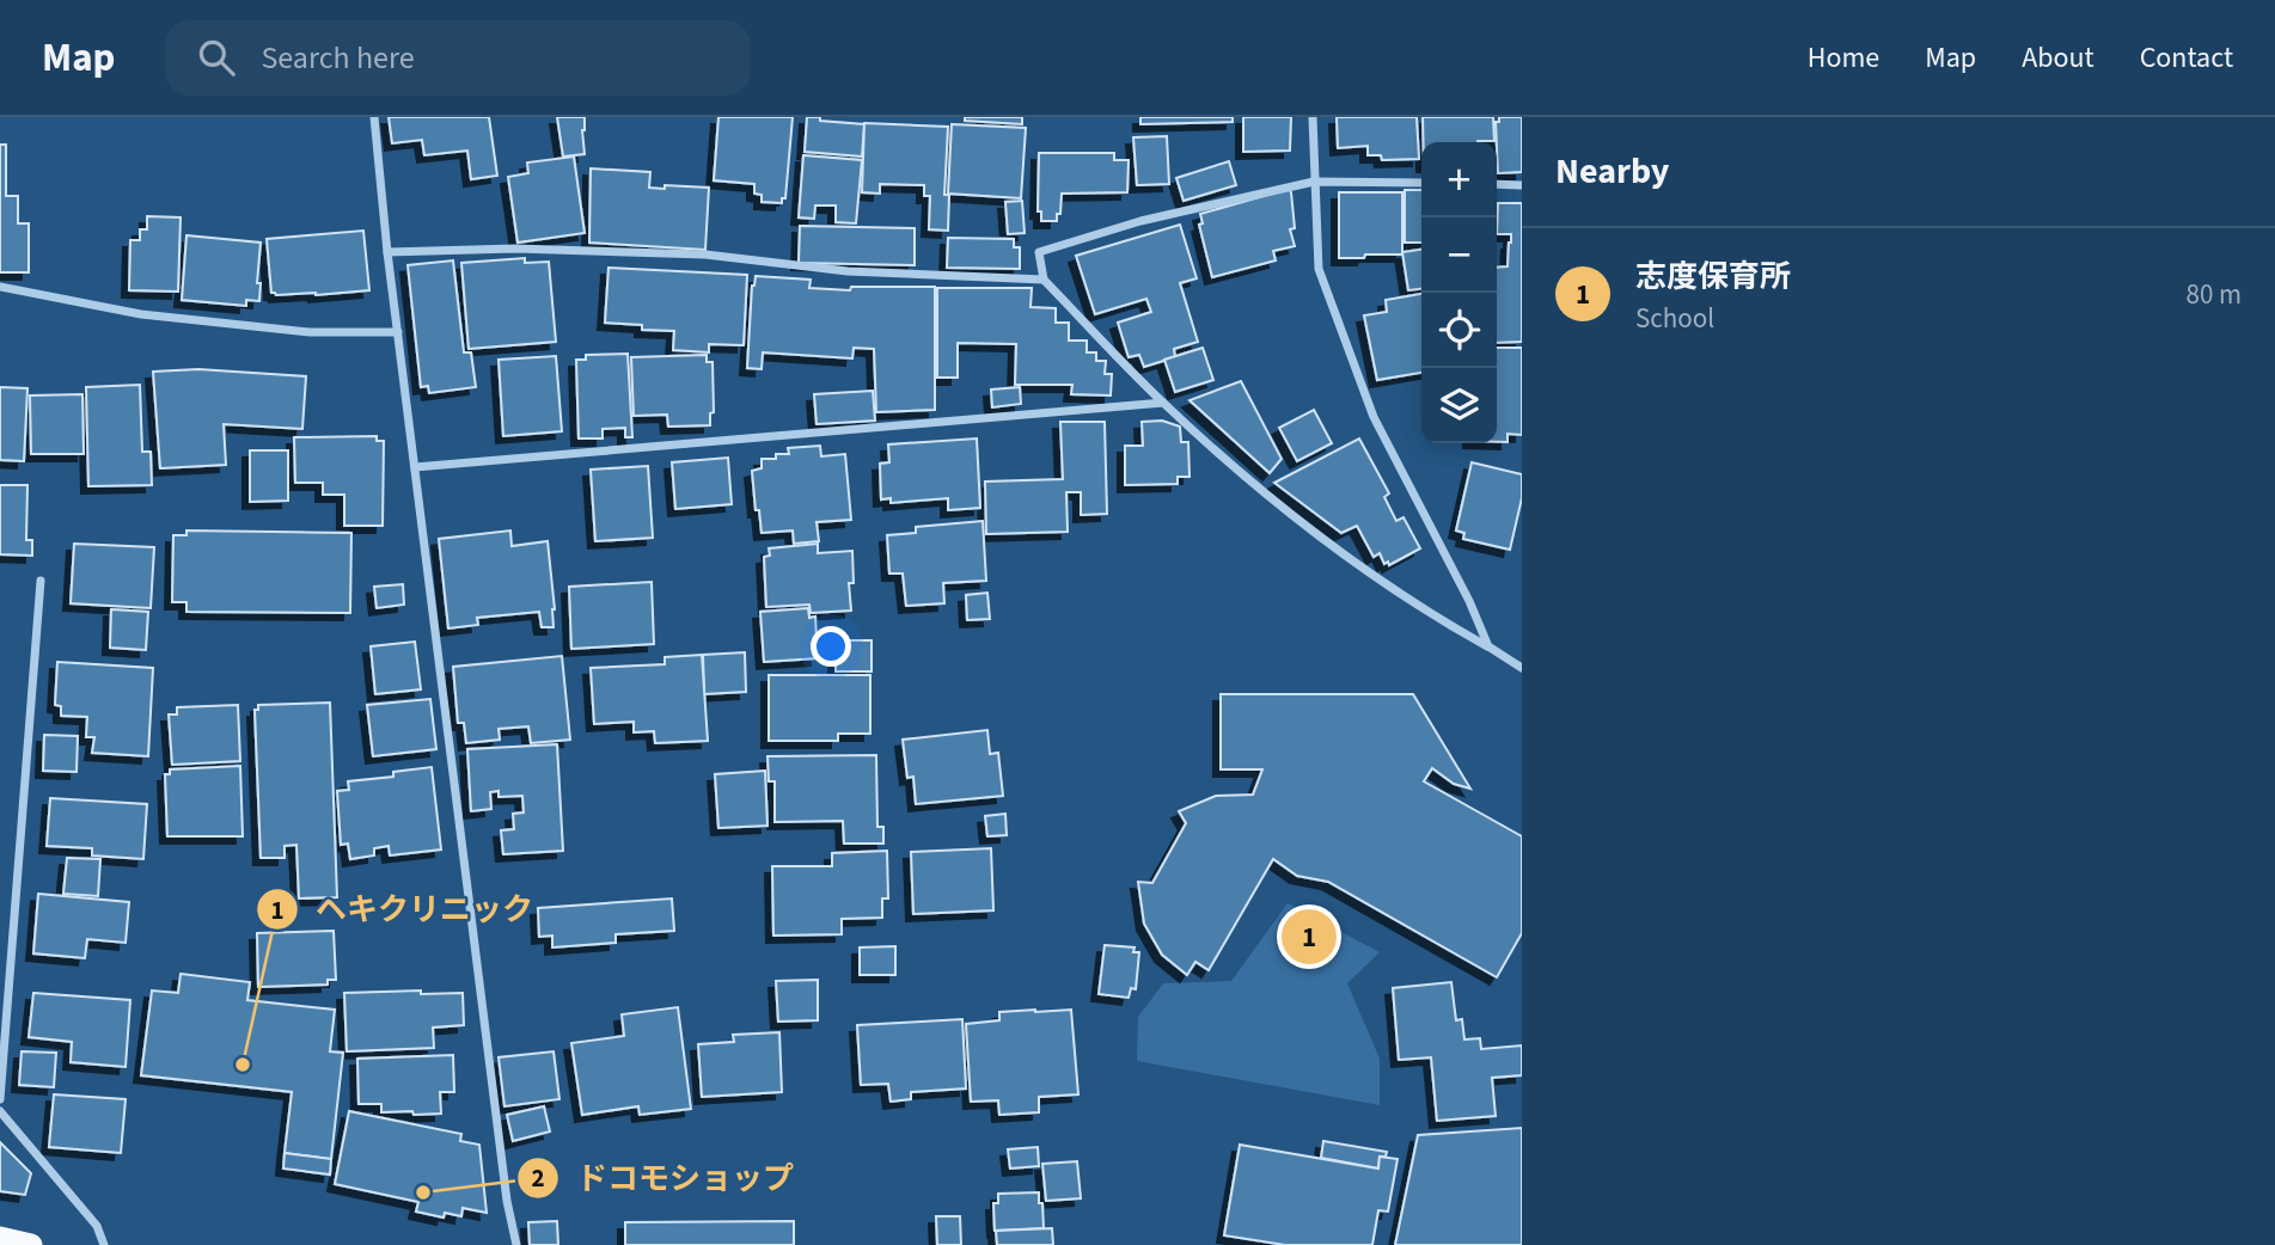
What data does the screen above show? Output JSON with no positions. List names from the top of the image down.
{
  "places": ["ヘキクリニック", "ドコモショップ"],
  "page": {
    "header": "Map",
    "search": "Search here",
    "nav": [
      "Home",
      "Map",
      "About",
      "Contact"
    ],
    "heading": "Nearby",
    "map_buttons": ["+", "−"],
    "list": [
      {
        "mark": "1",
        "name": "志度保育所",
        "note": "School",
        "value": "80 m"
      }
    ],
    "pins": "1"
  }
}
